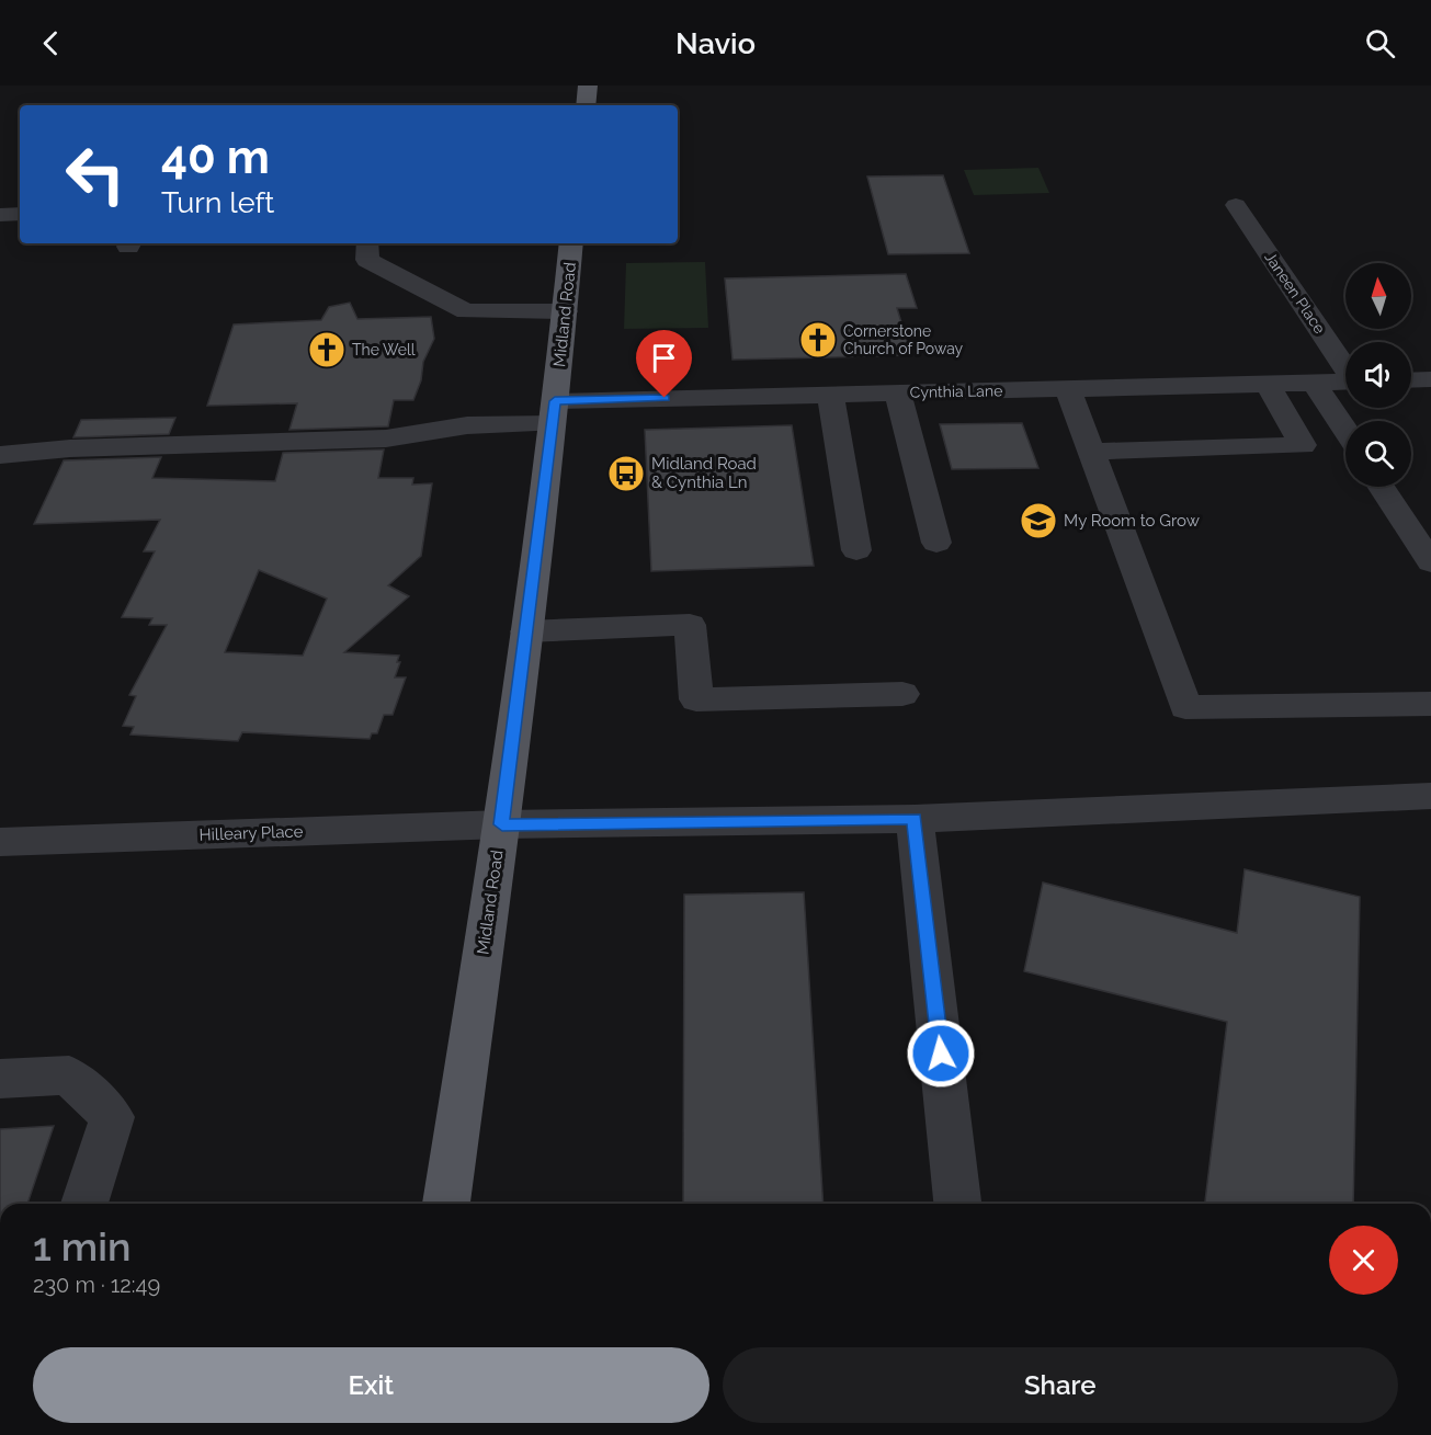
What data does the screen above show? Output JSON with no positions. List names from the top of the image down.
{
  "streets": {
    "main road": ["Midland Road"],
    "street": ["Janeen Place", "Cynthia Lane", "Hilleary Place"]
  },
  "crossings": [
    ["Midland Road", "Cynthia Lane"],
    ["Midland Road", "Hilleary Place"]
  ],
  "places": {
    "church": ["Cornerstone Church of Poway", "The Well"],
    "bus stop": ["Midland Road & Cynthia Ln"],
    "school or university": ["My Room to Grow"]
  },
  "north": "top",
  "page": {
    "header": "Navio",
    "turn": ["40 m", "Turn left"],
    "heading": ["1 min", "230 m · 12:49"],
    "buttons": ["Exit", "Share"]
  }
}
